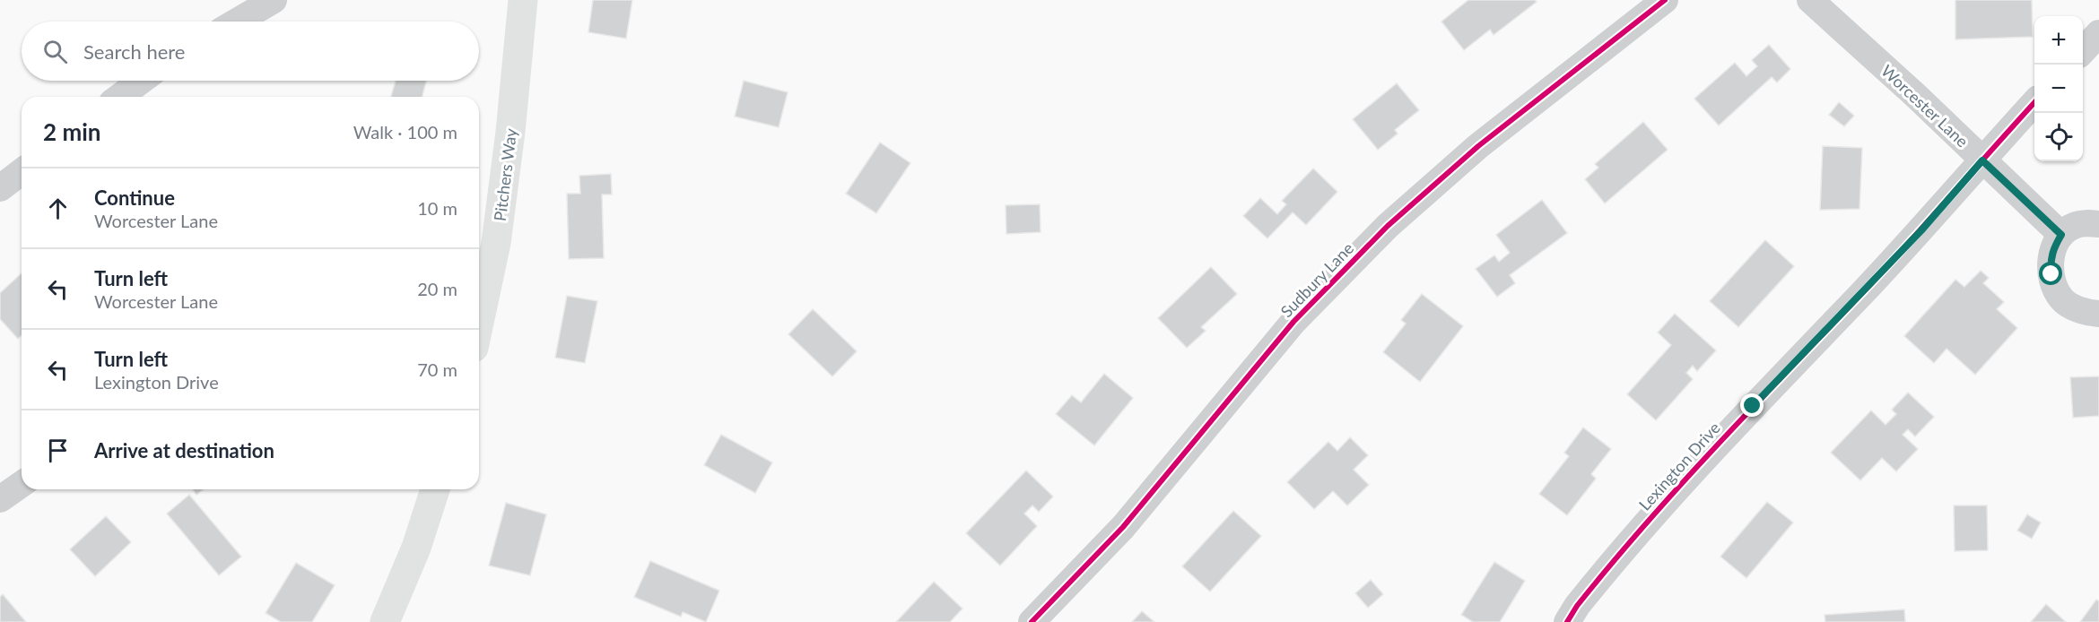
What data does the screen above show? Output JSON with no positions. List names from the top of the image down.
{
  "streets": {
    "main road": ["Pitchers Way"],
    "street": ["Worcester Lane", "Sudbury Lane", "Lexington Drive"]
  },
  "crossings": [
    ["Worcester Lane", "Lexington Drive"]
  ],
  "page": {
    "map_buttons": ["+", "−"],
    "search": "Search here",
    "heading": ["2 min", "Walk · 100 m"],
    "list": [
      ["Continue", "Worcester Lane", "10 m"],
      ["Turn left", "Worcester Lane", "20 m"],
      ["Turn left", "Lexington Drive", "70 m"],
      "Arrive at destination"
    ]
  }
}
